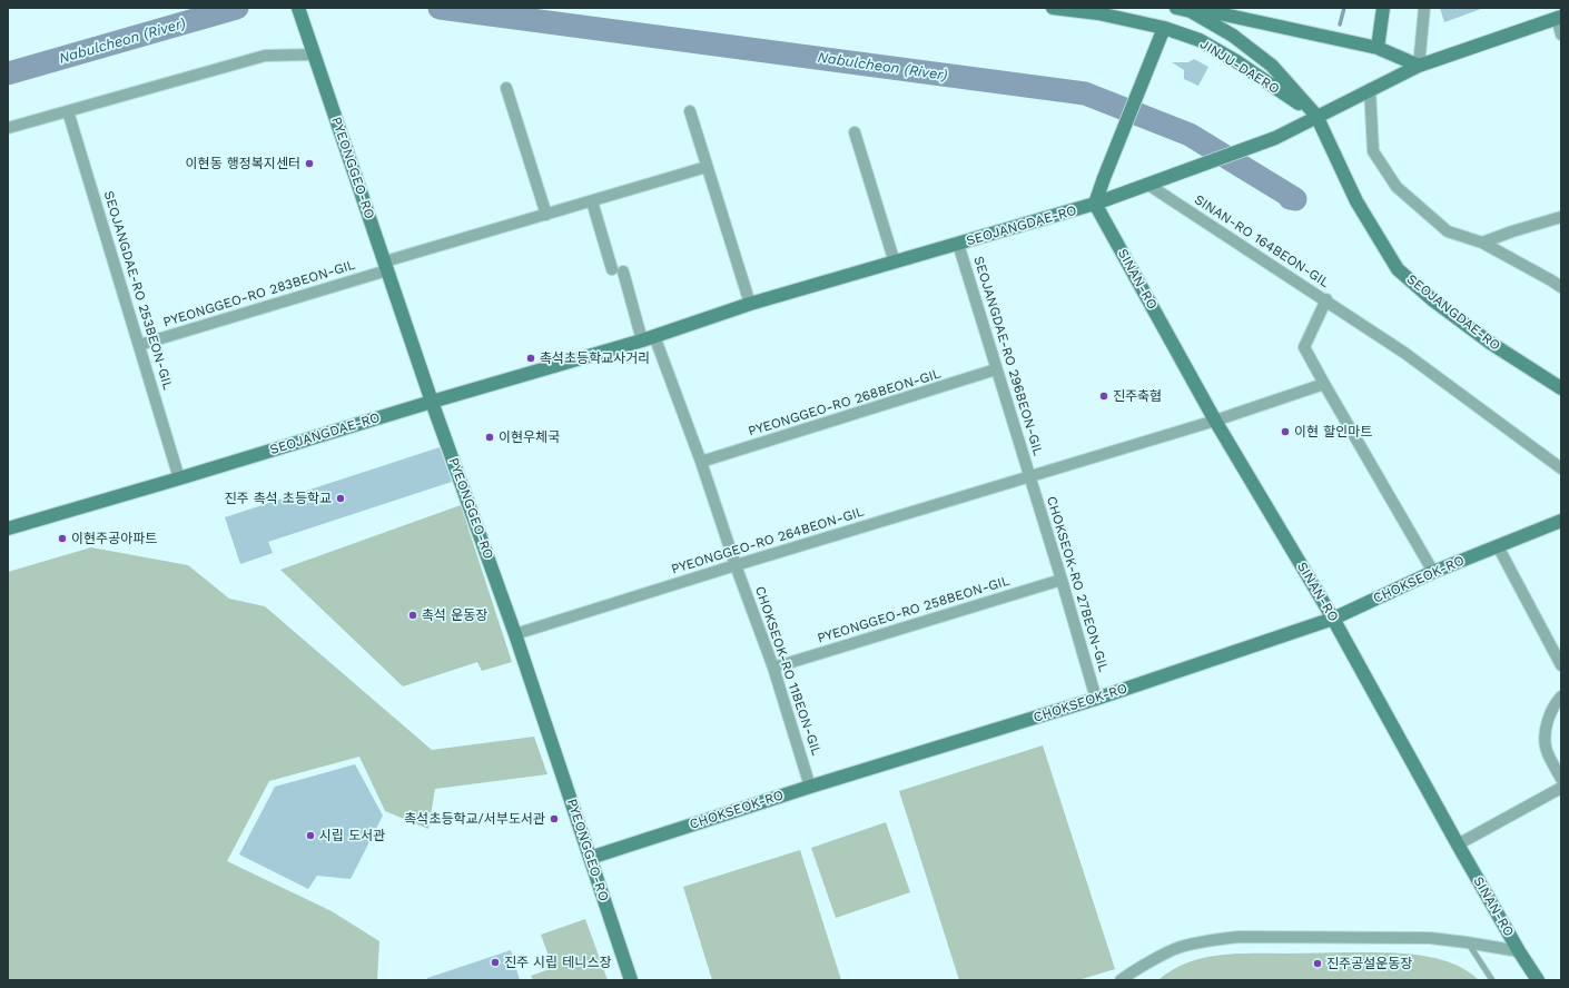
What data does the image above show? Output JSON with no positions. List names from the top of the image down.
{
  "streets": {
    "street": [
      "JINJU-DAERO",
      "PYEONGGEO-RO",
      "SEOJANGDAE-RO",
      "SINAN-RO 164BEON-GIL",
      "SINAN-RO",
      "SEOJANGDAE-RO 253BEON-GIL",
      "PYEONGGEO-RO 283BEON-GIL",
      "SEOJANGDAE-RO 296BEON-GIL",
      "PYEONGGEO-RO 268BEON-GIL",
      "PYEONGGEO-RO 264BEON-GIL",
      "CHOKSEOK-RO",
      "CHOKSEOK-RO 27BEON-GIL",
      "PYEONGGEO-RO 258BEON-GIL",
      "CHOKSEOK-RO 11BEON-GIL"
    ]
  },
  "crossings": [
    ["JINJU-DAERO", "SEOJANGDAE-RO"],
    ["PYEONGGEO-RO", "SEOJANGDAE-RO"],
    ["PYEONGGEO-RO", "PYEONGGEO-RO 283BEON-GIL"],
    ["PYEONGGEO-RO", "PYEONGGEO-RO 264BEON-GIL"],
    ["PYEONGGEO-RO", "CHOKSEOK-RO"],
    ["SEOJANGDAE-RO", "SINAN-RO 164BEON-GIL"],
    ["SEOJANGDAE-RO", "SINAN-RO"],
    ["SEOJANGDAE-RO", "SEOJANGDAE-RO 253BEON-GIL"],
    ["SEOJANGDAE-RO", "SEOJANGDAE-RO 296BEON-GIL"],
    ["SEOJANGDAE-RO", "CHOKSEOK-RO 11BEON-GIL"],
    ["SINAN-RO 164BEON-GIL", "CHOKSEOK-RO"],
    ["SINAN-RO", "PYEONGGEO-RO 264BEON-GIL"],
    ["SINAN-RO", "CHOKSEOK-RO"],
    ["SEOJANGDAE-RO 253BEON-GIL", "PYEONGGEO-RO 283BEON-GIL"],
    ["SEOJANGDAE-RO 296BEON-GIL", "PYEONGGEO-RO 268BEON-GIL"],
    ["SEOJANGDAE-RO 296BEON-GIL", "PYEONGGEO-RO 264BEON-GIL"],
    ["SEOJANGDAE-RO 296BEON-GIL", "CHOKSEOK-RO 27BEON-GIL"],
    ["PYEONGGEO-RO 268BEON-GIL", "CHOKSEOK-RO 11BEON-GIL"],
    ["PYEONGGEO-RO 264BEON-GIL", "CHOKSEOK-RO 27BEON-GIL"],
    ["PYEONGGEO-RO 264BEON-GIL", "CHOKSEOK-RO 11BEON-GIL"],
    ["CHOKSEOK-RO", "CHOKSEOK-RO 27BEON-GIL"],
    ["CHOKSEOK-RO", "CHOKSEOK-RO 11BEON-GIL"],
    ["CHOKSEOK-RO 27BEON-GIL", "PYEONGGEO-RO 258BEON-GIL"],
    ["PYEONGGEO-RO 258BEON-GIL", "CHOKSEOK-RO 11BEON-GIL"]
  ],
  "water": ["Nabulcheon (River)"],
  "places": [
    "이현동 행정복지센터",
    "촉석초등학교사거리",
    "진주축협",
    "이현 할인마트",
    "이현우체국",
    "진주 촉석 초등학교",
    "이현주공아파트",
    "촉석 운동장",
    "촉석초등학교/서부도서관",
    "시립 도서관",
    "진주 시립 테니스장",
    "진주공설운동장"
  ]
}
